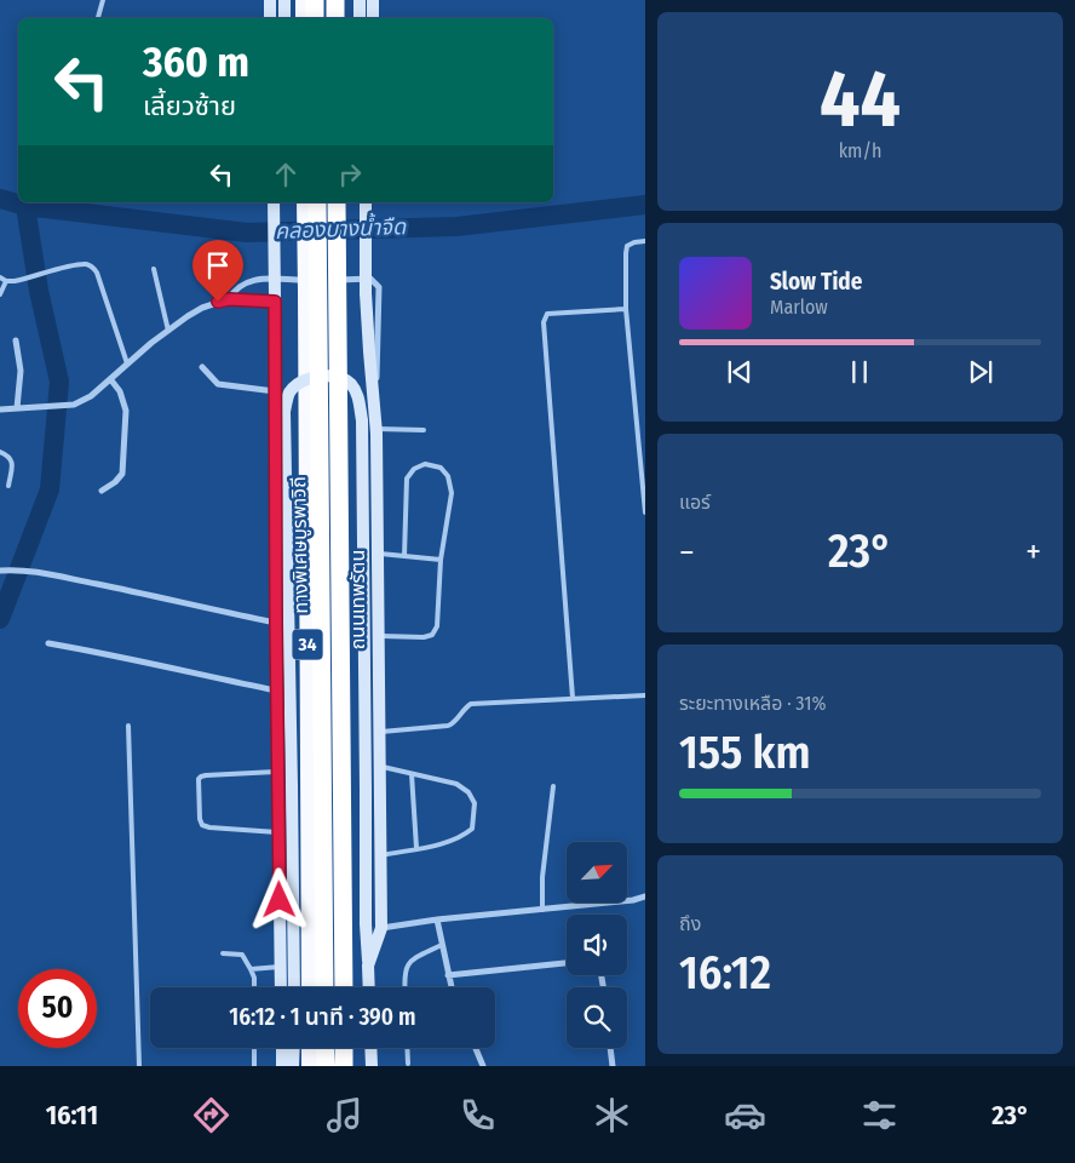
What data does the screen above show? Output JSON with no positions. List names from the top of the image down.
{
  "streets": {
    "highway": ["ทางพิเศษบูรพาวิถี", "ถนนเทพรัตน", "34"]
  },
  "water": ["คลองบางน้ำจืด"],
  "north": "top right",
  "page": {
    "tile": [
      ["44", "km/h"],
      "แอร์",
      ["ระยะทางเหลือ · 31%", "155 km"],
      ["ถึง", "16:12"]
    ],
    "turn": ["360 m", "เลี้ยวซ้าย"],
    "song": ["Slow Tide", "Marlow"],
    "heat": ["−", "23°", "+"],
    "limit": "50",
    "trip": "16:12 · 1 นาที · 390 m",
    "tabs": ["16:11", "23°"]
  }
}
